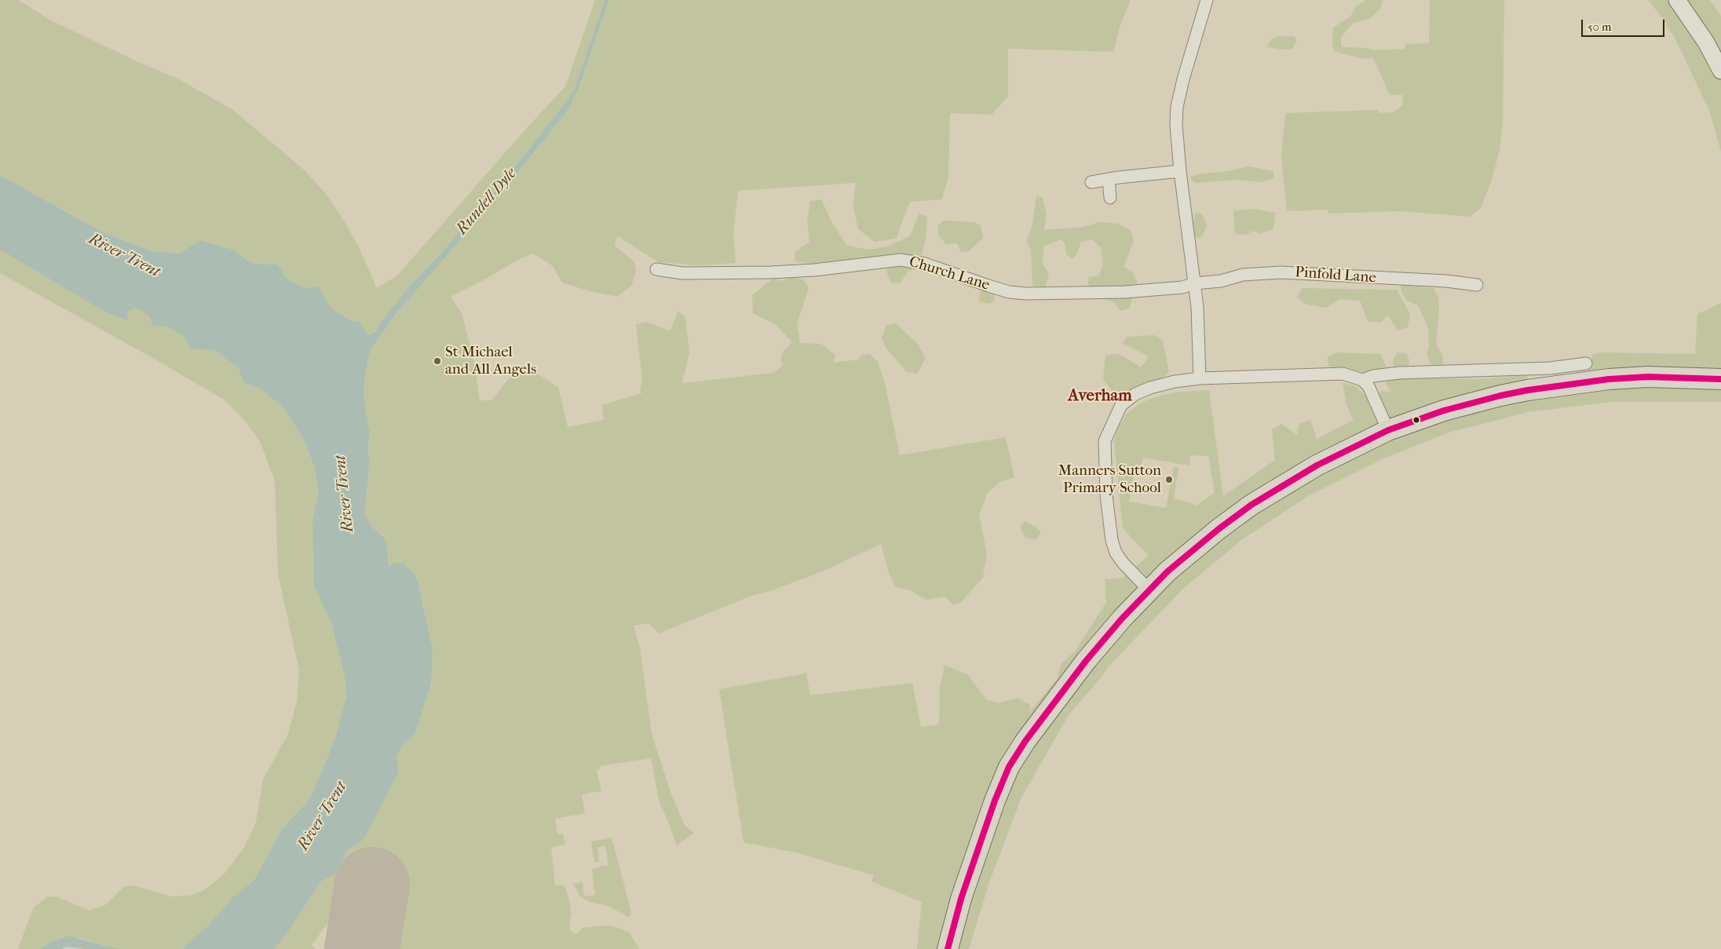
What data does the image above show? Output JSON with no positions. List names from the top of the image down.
{
  "streets": {
    "street": ["Church Lane", "Pinfold Lane"]
  },
  "crossings": [
    ["Church Lane", "Pinfold Lane"]
  ],
  "districts": ["Averham"],
  "water": ["Rundell Dyle", "River Trent"],
  "places": ["St Michael and All Angels", "Manners Sutton Primary School"],
  "scale_bar": "50 m"
}
